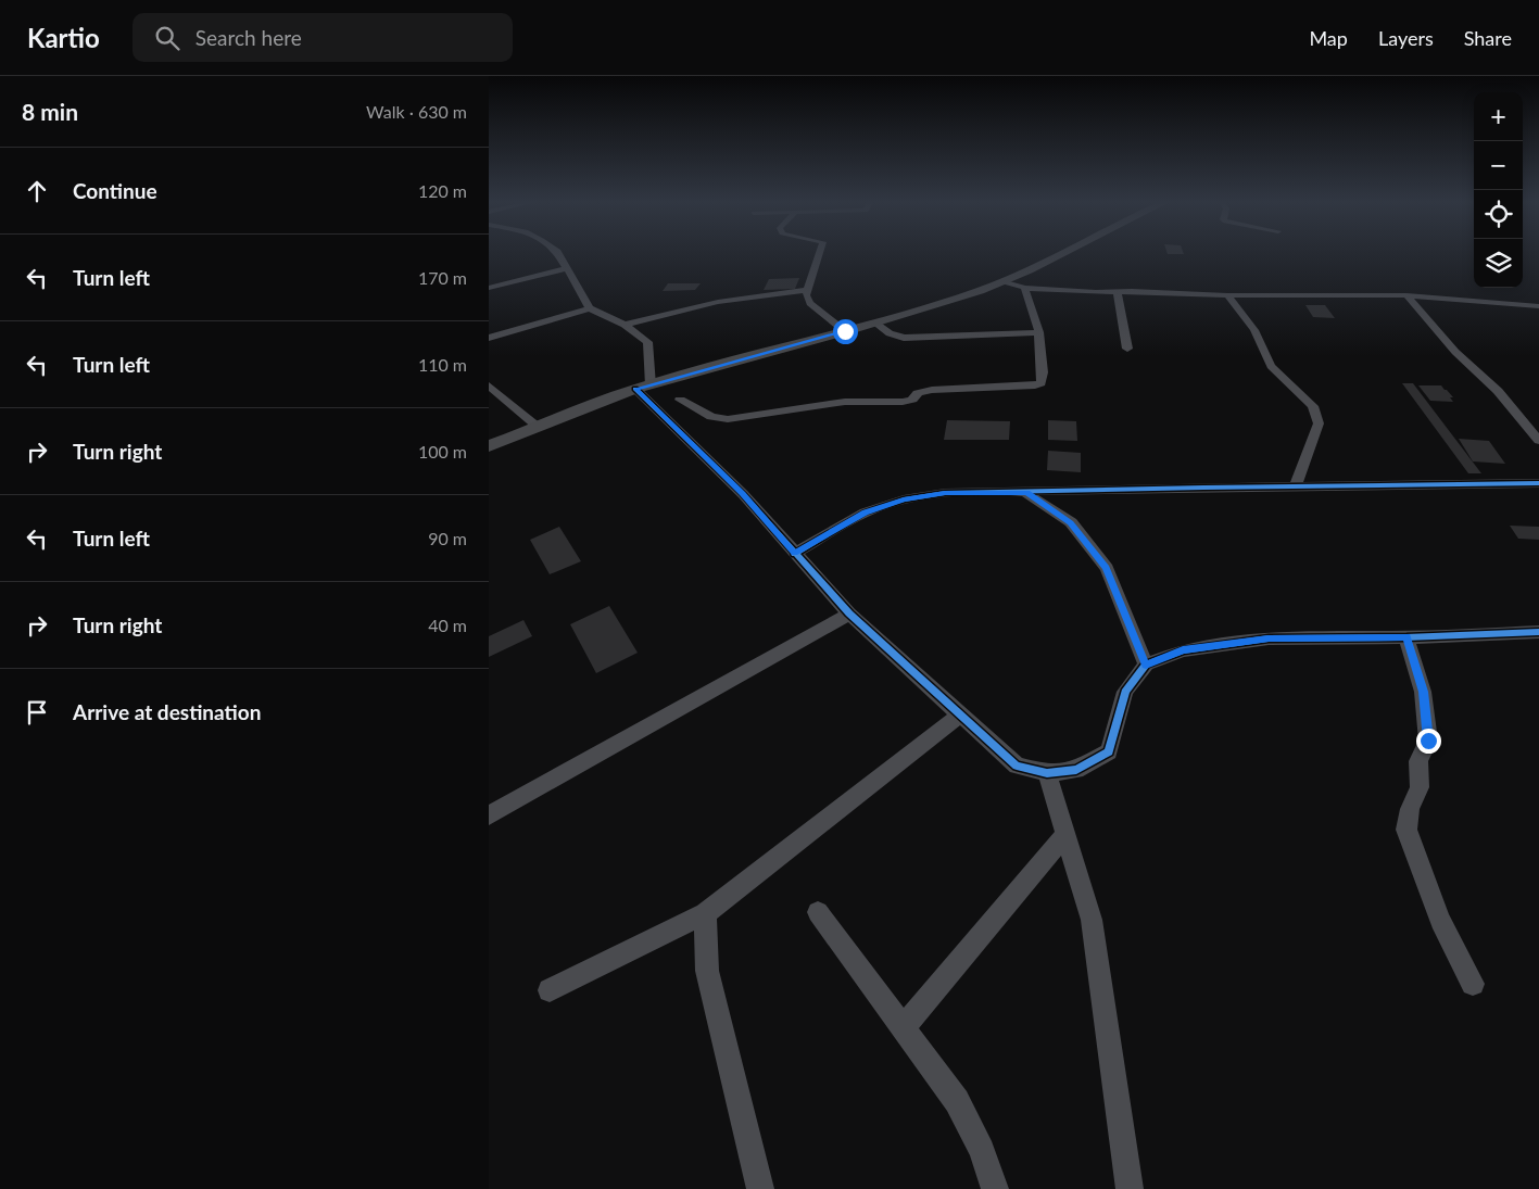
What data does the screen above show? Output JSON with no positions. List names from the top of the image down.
{
  "page": {
    "header": "Kartio",
    "search": "Search here",
    "nav": ["Map", "Layers", "Share"],
    "heading": ["8 min", "Walk · 630 m"],
    "map_buttons": ["+", "−"],
    "list": [
      ["Continue", "120 m"],
      ["Turn left", "170 m"],
      ["Turn left", "110 m"],
      ["Turn right", "100 m"],
      ["Turn left", "90 m"],
      ["Turn right", "40 m"],
      "Arrive at destination"
    ]
  }
}
